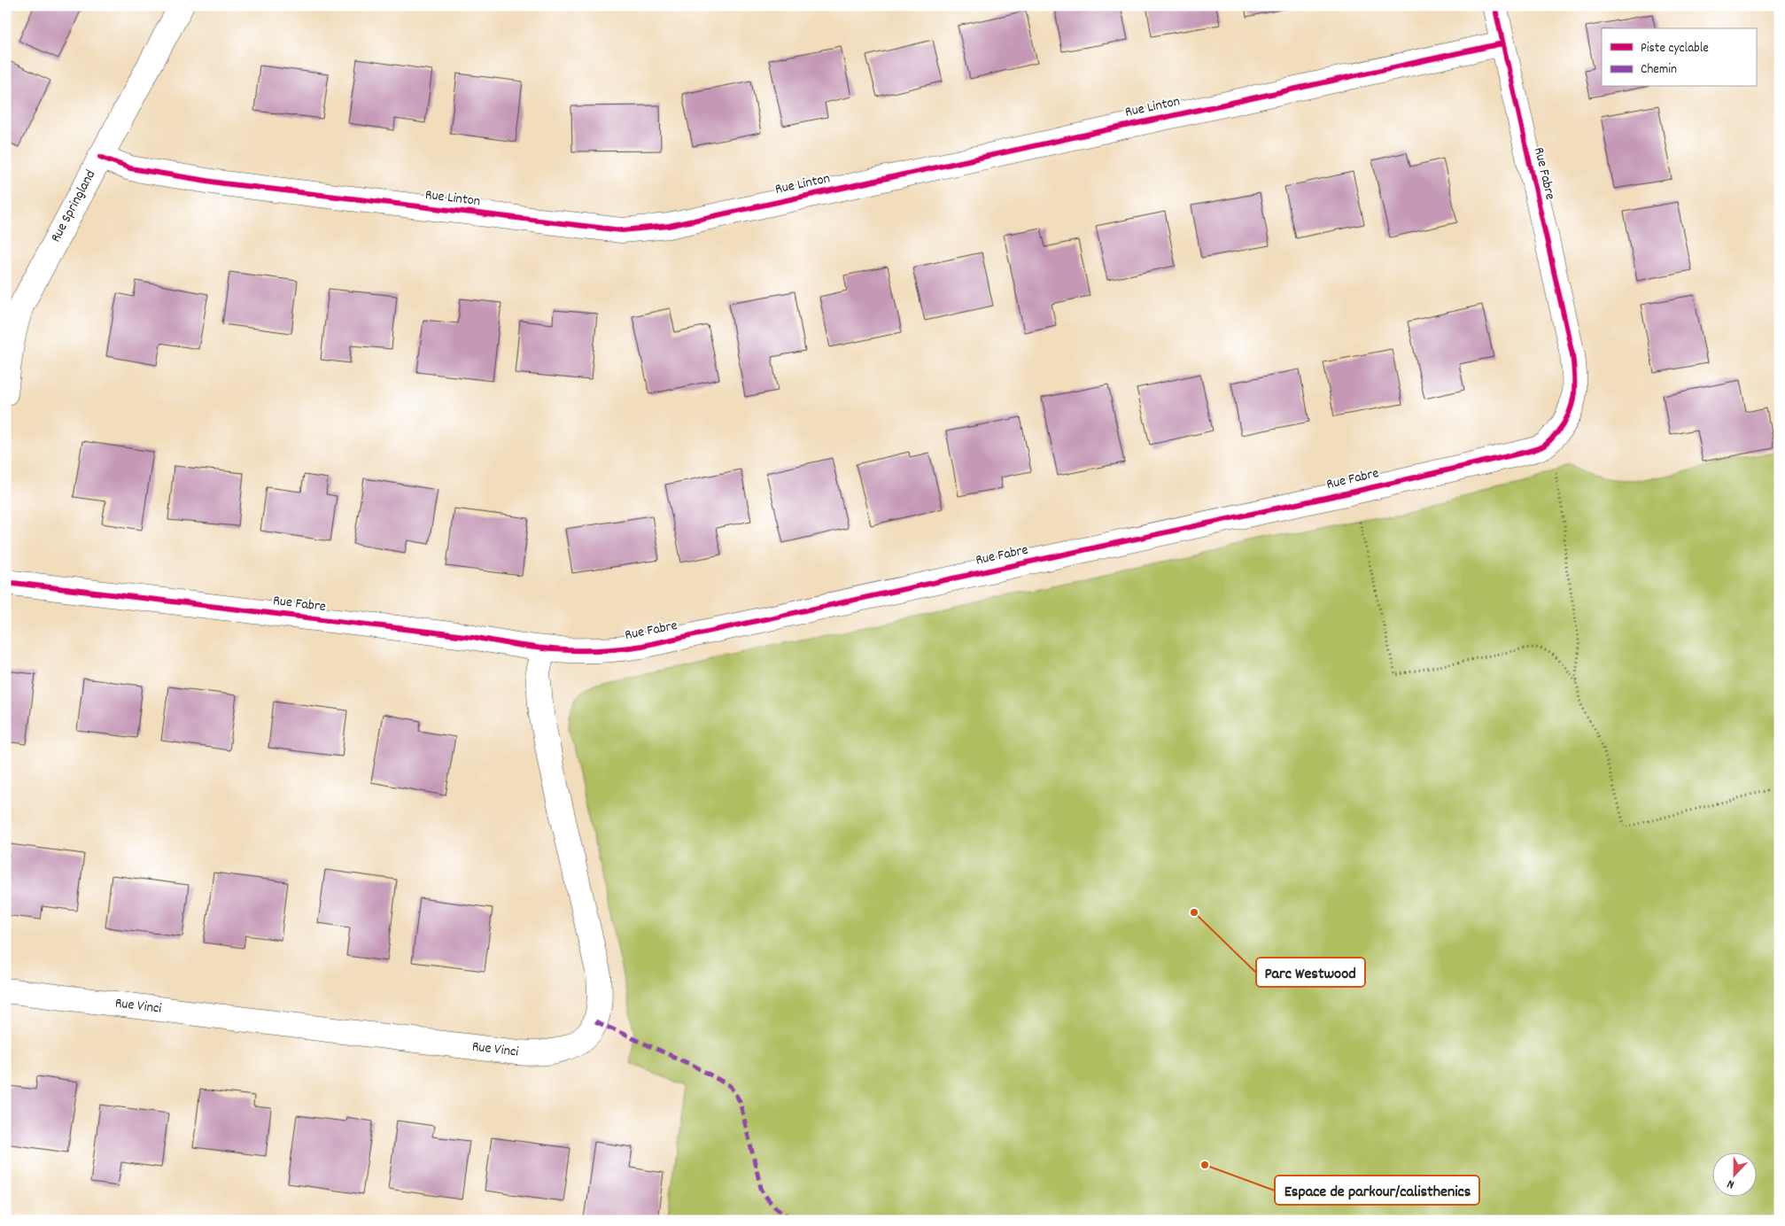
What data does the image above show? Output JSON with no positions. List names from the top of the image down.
{
  "streets": {
    "street": [
      "Rue Linton",
      "Rue Fabre",
      "Rue Springland",
      "Rue Vinci"
    ]
  },
  "crossings": [
    ["Rue Linton", "Rue Fabre"],
    ["Rue Linton", "Rue Springland"],
    ["Rue Fabre", "Rue Vinci"]
  ],
  "places": ["Parc Westwood", "Espace de parkour/calisthenics"],
  "legend": ["Piste cyclable", "Chemin"],
  "north": "bottom"
}
